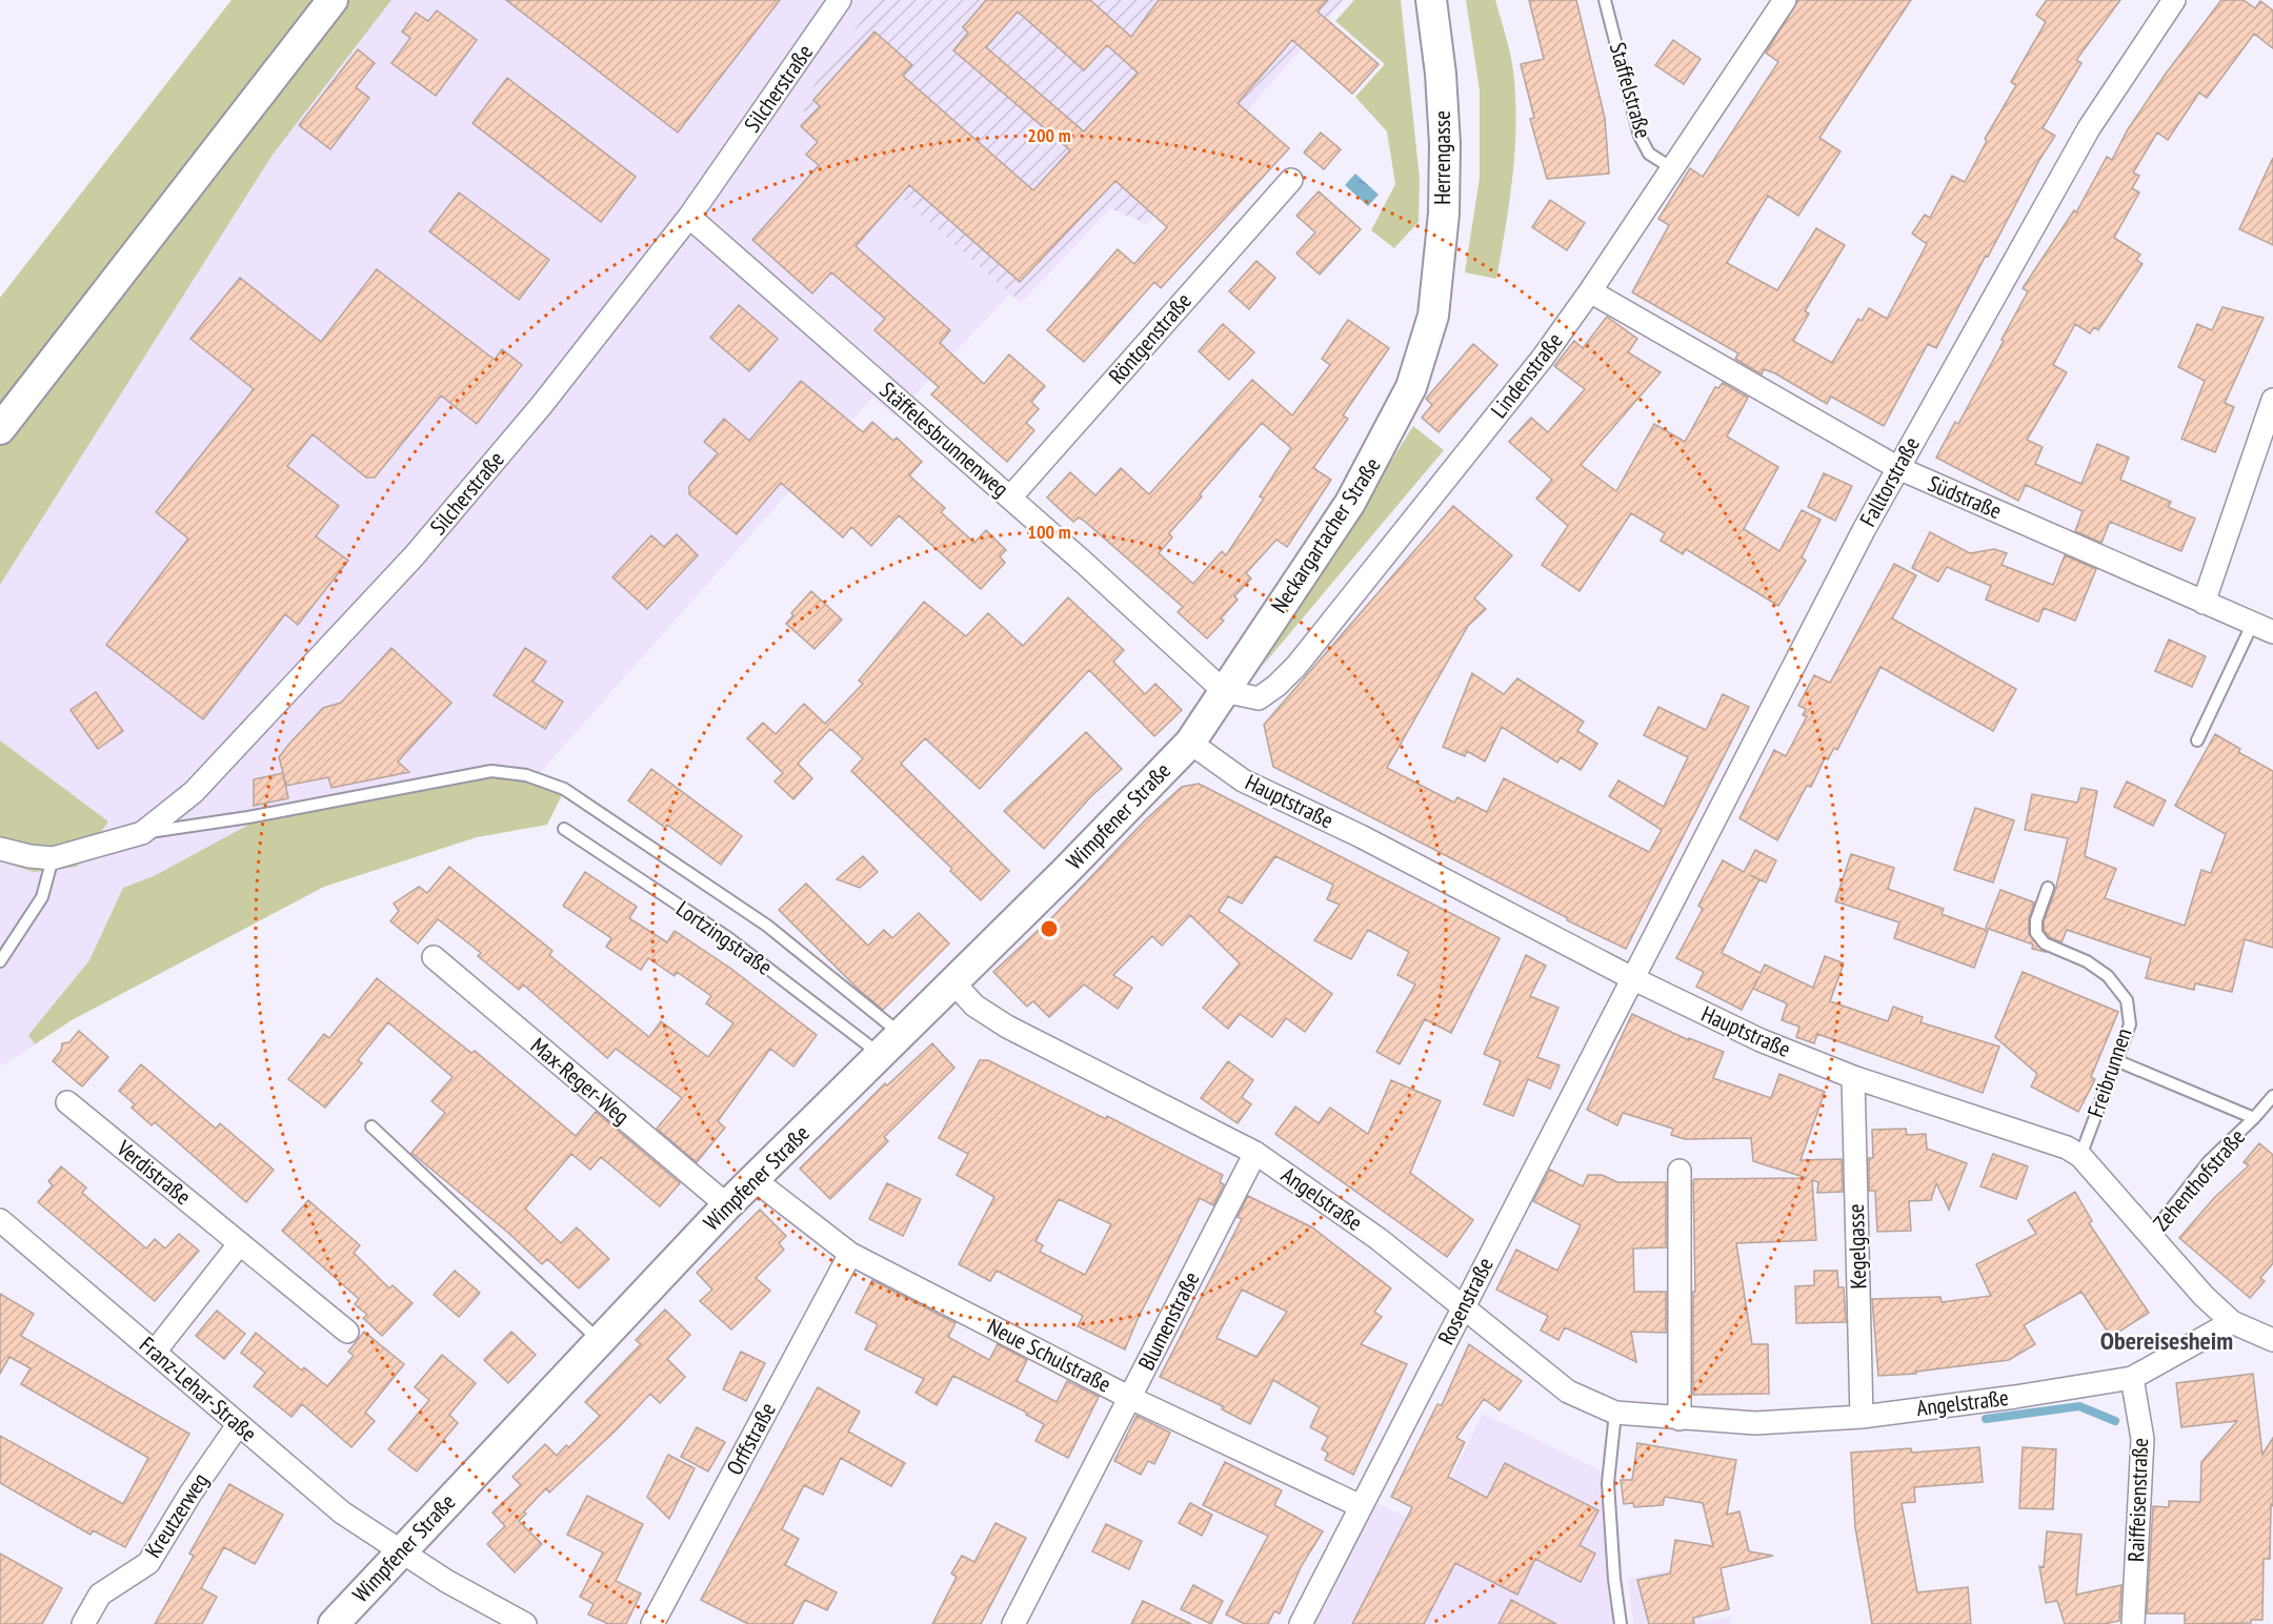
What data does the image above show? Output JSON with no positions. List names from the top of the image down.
{
  "streets": {
    "street": [
      "Silcherstraße",
      "Herrengasse",
      "Röntgenstraße",
      "Lindenstraße",
      "Stäffelesbrunnenweg",
      "Falltorstraße",
      "Südstraße",
      "Neckargartacher Straße",
      "Hauptstraße",
      "Wimpfener Straße",
      "Max-Reger-Weg",
      "Verdistraße",
      "Angelstraße",
      "Kegelgasse",
      "Rosenstraße",
      "Blumenstraße",
      "Neue Schulstraße",
      "Franz-Lehar-Straße",
      "Orffstraße",
      "Raiffeisenstraße",
      "Kreutzerweg"
    ],
    "lane": [
      "Staffelstraße",
      "Lortzingstraße",
      "Freibrunnen",
      "Zehenthofstraße"
    ]
  },
  "crossings": [
    ["Silcherstraße", "Stäffelesbrunnenweg"],
    ["Silcherstraße", "Lortzingstraße"],
    ["Staffelstraße", "Lindenstraße"],
    ["Herrengasse", "Neckargartacher Straße"],
    ["Röntgenstraße", "Stäffelesbrunnenweg"],
    ["Lindenstraße", "Stäffelesbrunnenweg"],
    ["Lindenstraße", "Südstraße"],
    ["Lindenstraße", "Neckargartacher Straße"],
    ["Stäffelesbrunnenweg", "Neckargartacher Straße"],
    ["Falltorstraße", "Südstraße"],
    ["Falltorstraße", "Hauptstraße"],
    ["Falltorstraße", "Rosenstraße"],
    ["Neckargartacher Straße", "Hauptstraße"],
    ["Neckargartacher Straße", "Wimpfener Straße"],
    ["Hauptstraße", "Wimpfener Straße"],
    ["Hauptstraße", "Freibrunnen"],
    ["Hauptstraße", "Zehenthofstraße"],
    ["Hauptstraße", "Angelstraße"],
    ["Hauptstraße", "Kegelgasse"],
    ["Hauptstraße", "Rosenstraße"],
    ["Wimpfener Straße", "Lortzingstraße"],
    ["Wimpfener Straße", "Max-Reger-Weg"],
    ["Wimpfener Straße", "Angelstraße"],
    ["Wimpfener Straße", "Neue Schulstraße"],
    ["Wimpfener Straße", "Franz-Lehar-Straße"],
    ["Angelstraße", "Kegelgasse"],
    ["Angelstraße", "Rosenstraße"],
    ["Angelstraße", "Blumenstraße"],
    ["Angelstraße", "Raiffeisenstraße"],
    ["Rosenstraße", "Neue Schulstraße"],
    ["Blumenstraße", "Neue Schulstraße"],
    ["Neue Schulstraße", "Orffstraße"],
    ["Franz-Lehar-Straße", "Kreutzerweg"]
  ],
  "districts": ["Obereisesheim"],
  "rings": ["200 m", "100 m"]
}
